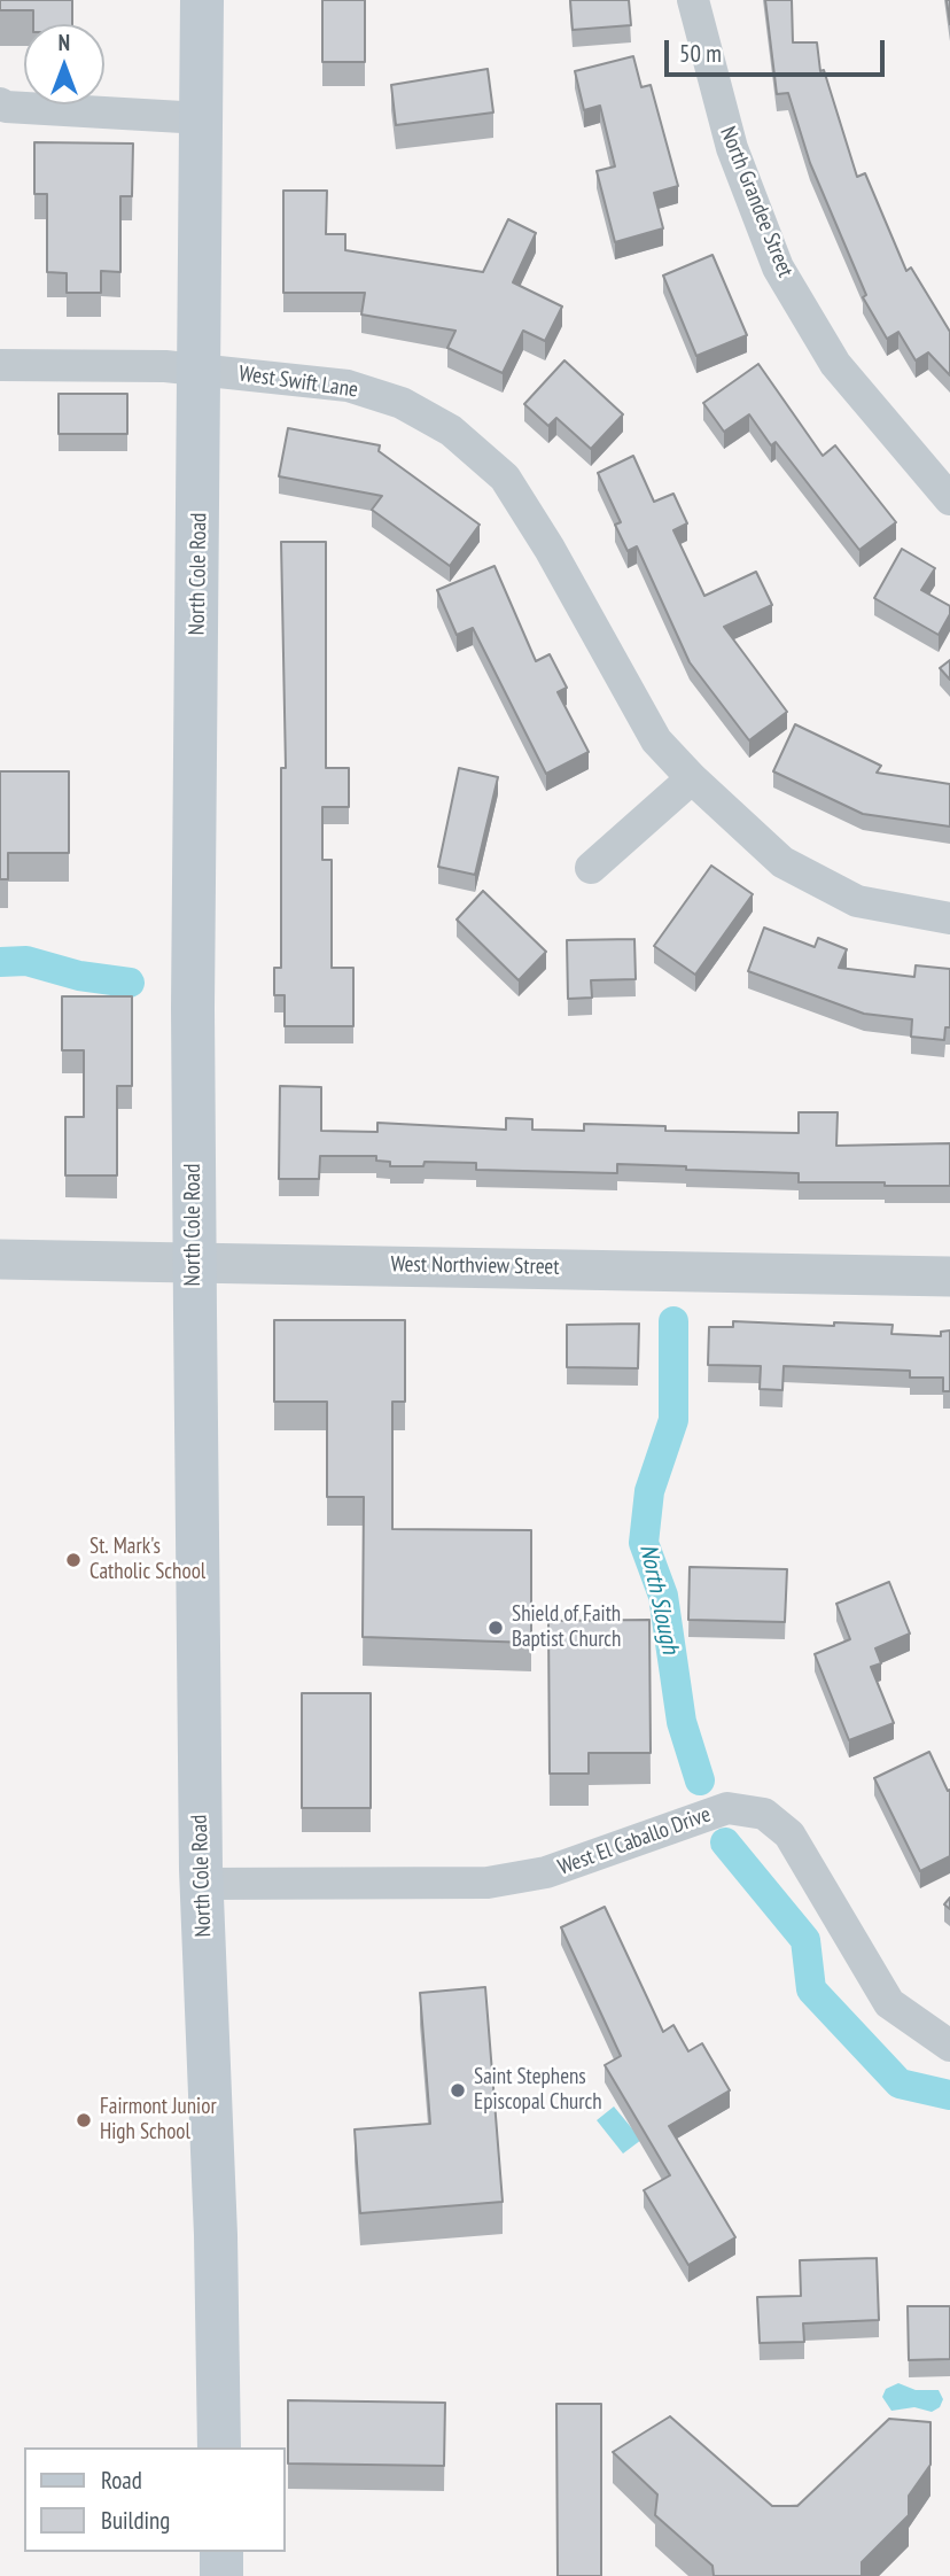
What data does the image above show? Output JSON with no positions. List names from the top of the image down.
{
  "streets": {
    "main road": ["North Cole Road"],
    "street": [
      "North Grandee Street",
      "West Swift Lane",
      "West Northview Street",
      "West El Caballo Drive"
    ]
  },
  "crossings": [
    ["West Swift Lane", "North Cole Road"],
    ["North Cole Road", "West Northview Street"],
    ["North Cole Road", "West El Caballo Drive"]
  ],
  "water": ["North Slough"],
  "places": [
    "St. Mark's Catholic School",
    "Shield of Faith Baptist Church",
    "Saint Stephens Episcopal Church",
    "Fairmont Junior High School"
  ],
  "legend": ["Road", "Building"],
  "scale_bar": "50 m",
  "north": "top"
}
